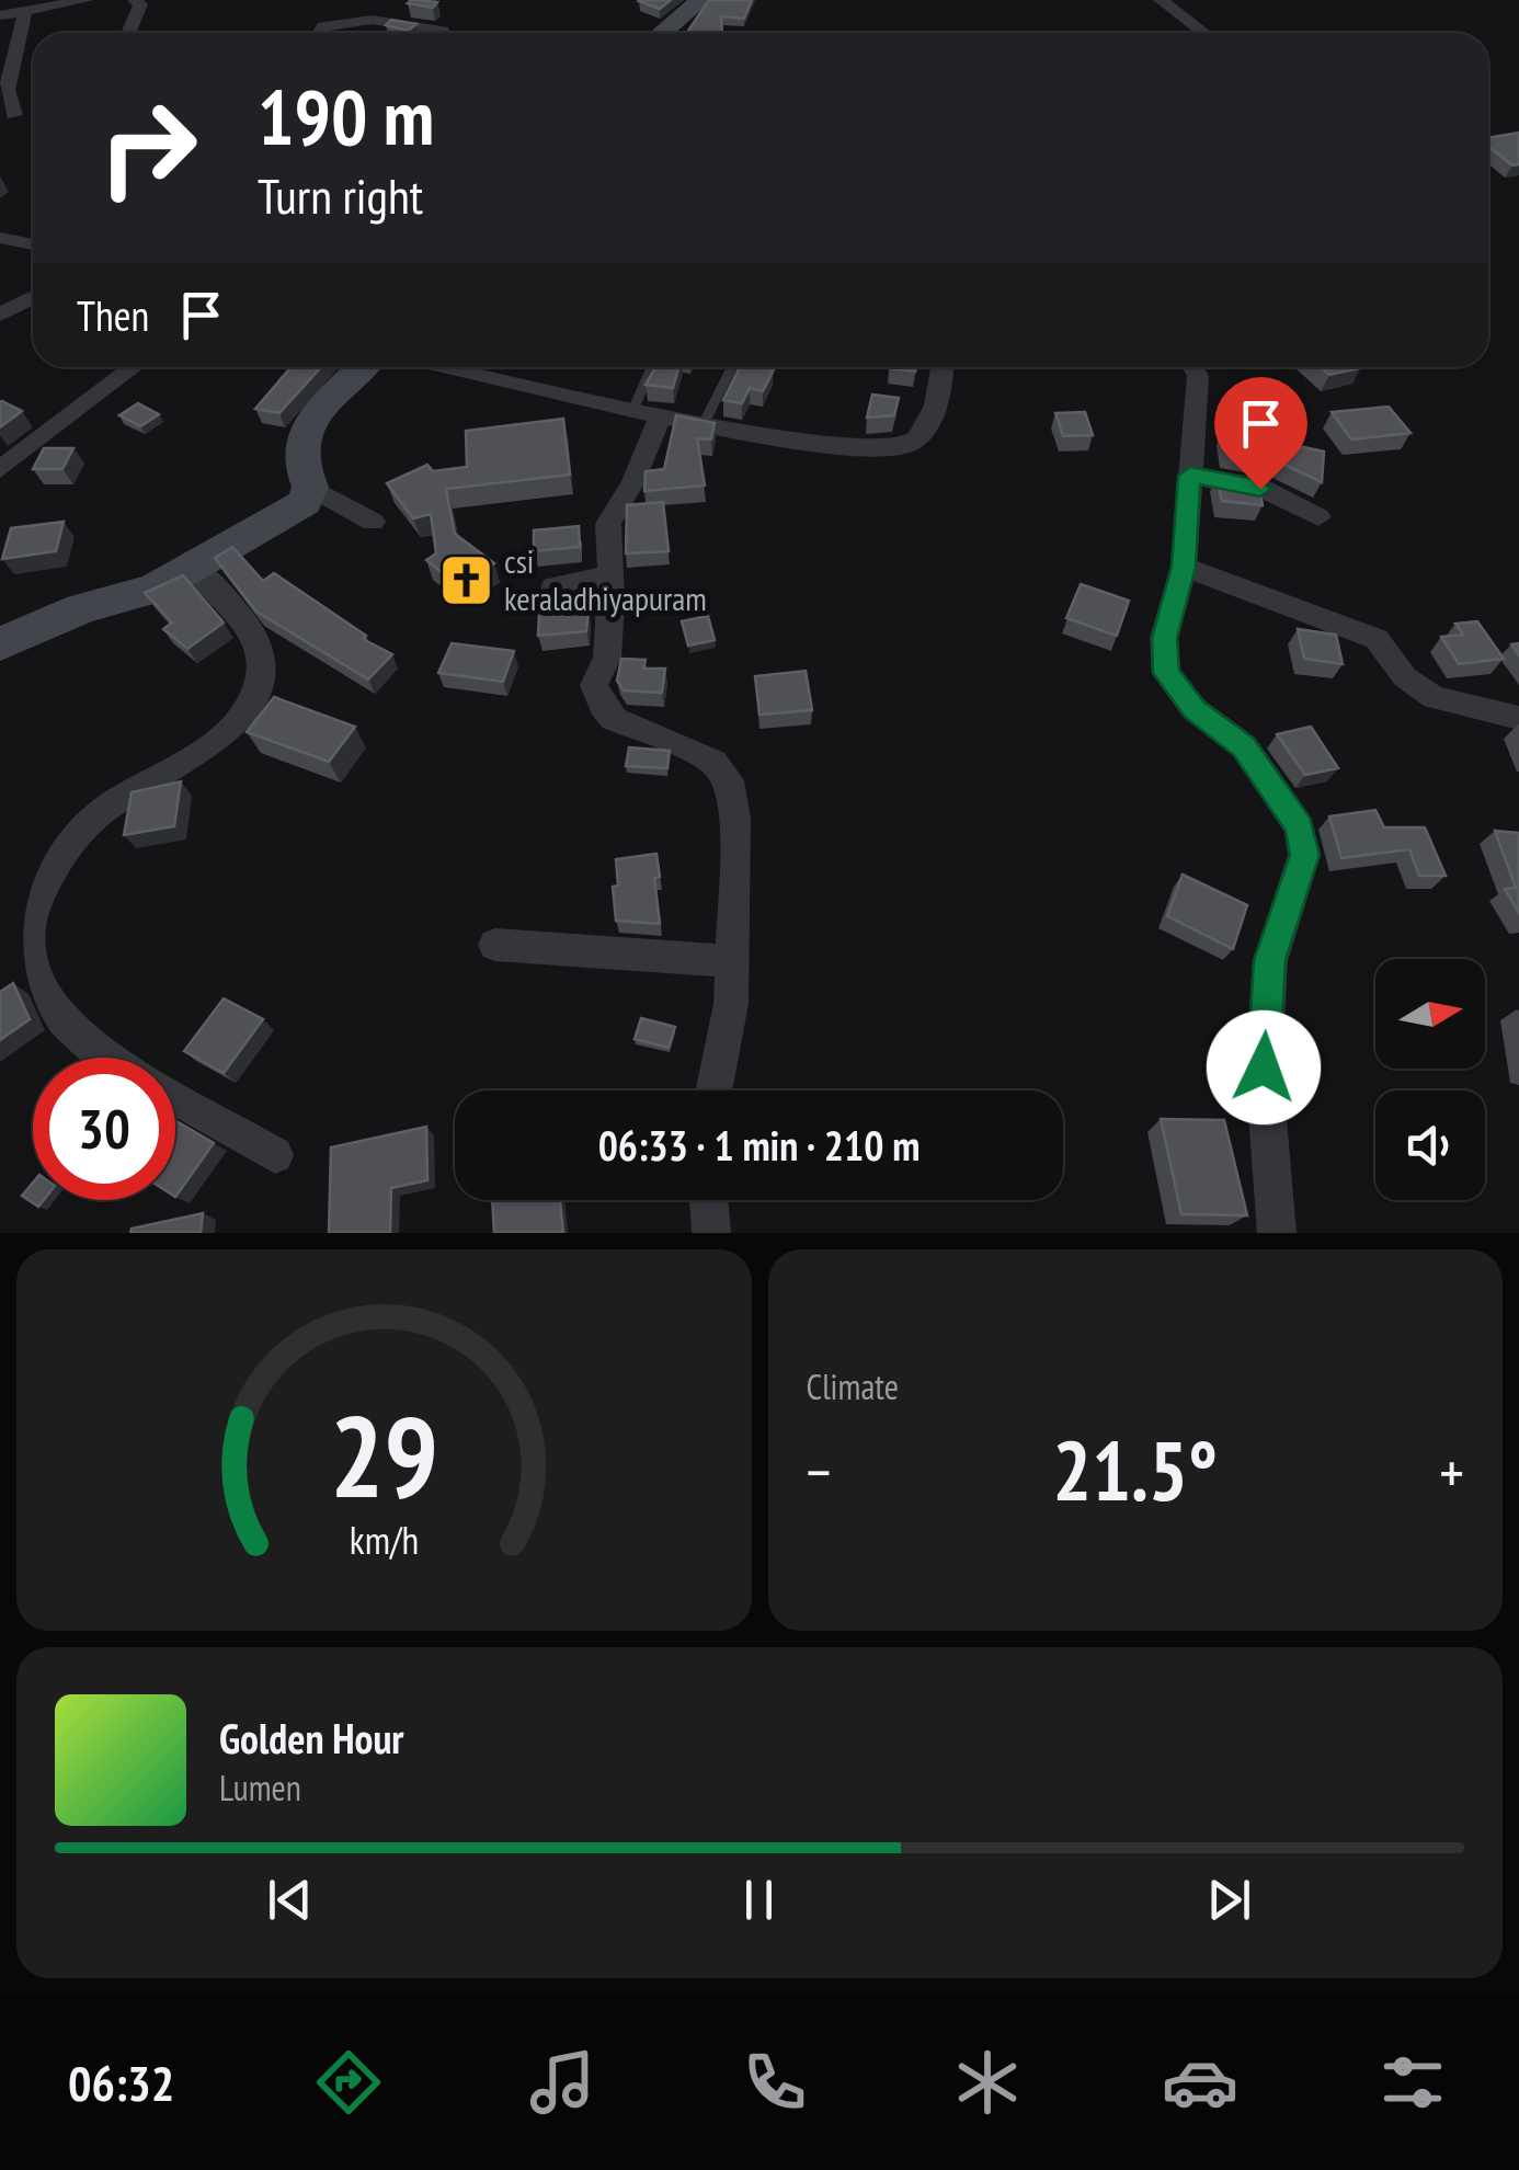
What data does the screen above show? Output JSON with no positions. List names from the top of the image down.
{
  "places": {
    "church": ["csi keraladhiyapuram"]
  },
  "north": "right",
  "page": {
    "turn": ["190 m", "Turn right"],
    "then": "Then",
    "limit": "30",
    "trip": "06:33 · 1 min · 210 m",
    "tile": "Climate",
    "heat": ["−", "21.5°", "+"],
    "song": ["Golden Hour", "Lumen"],
    "tabs": "06:32",
    "gauge": ["29", "km/h"]
  }
}
